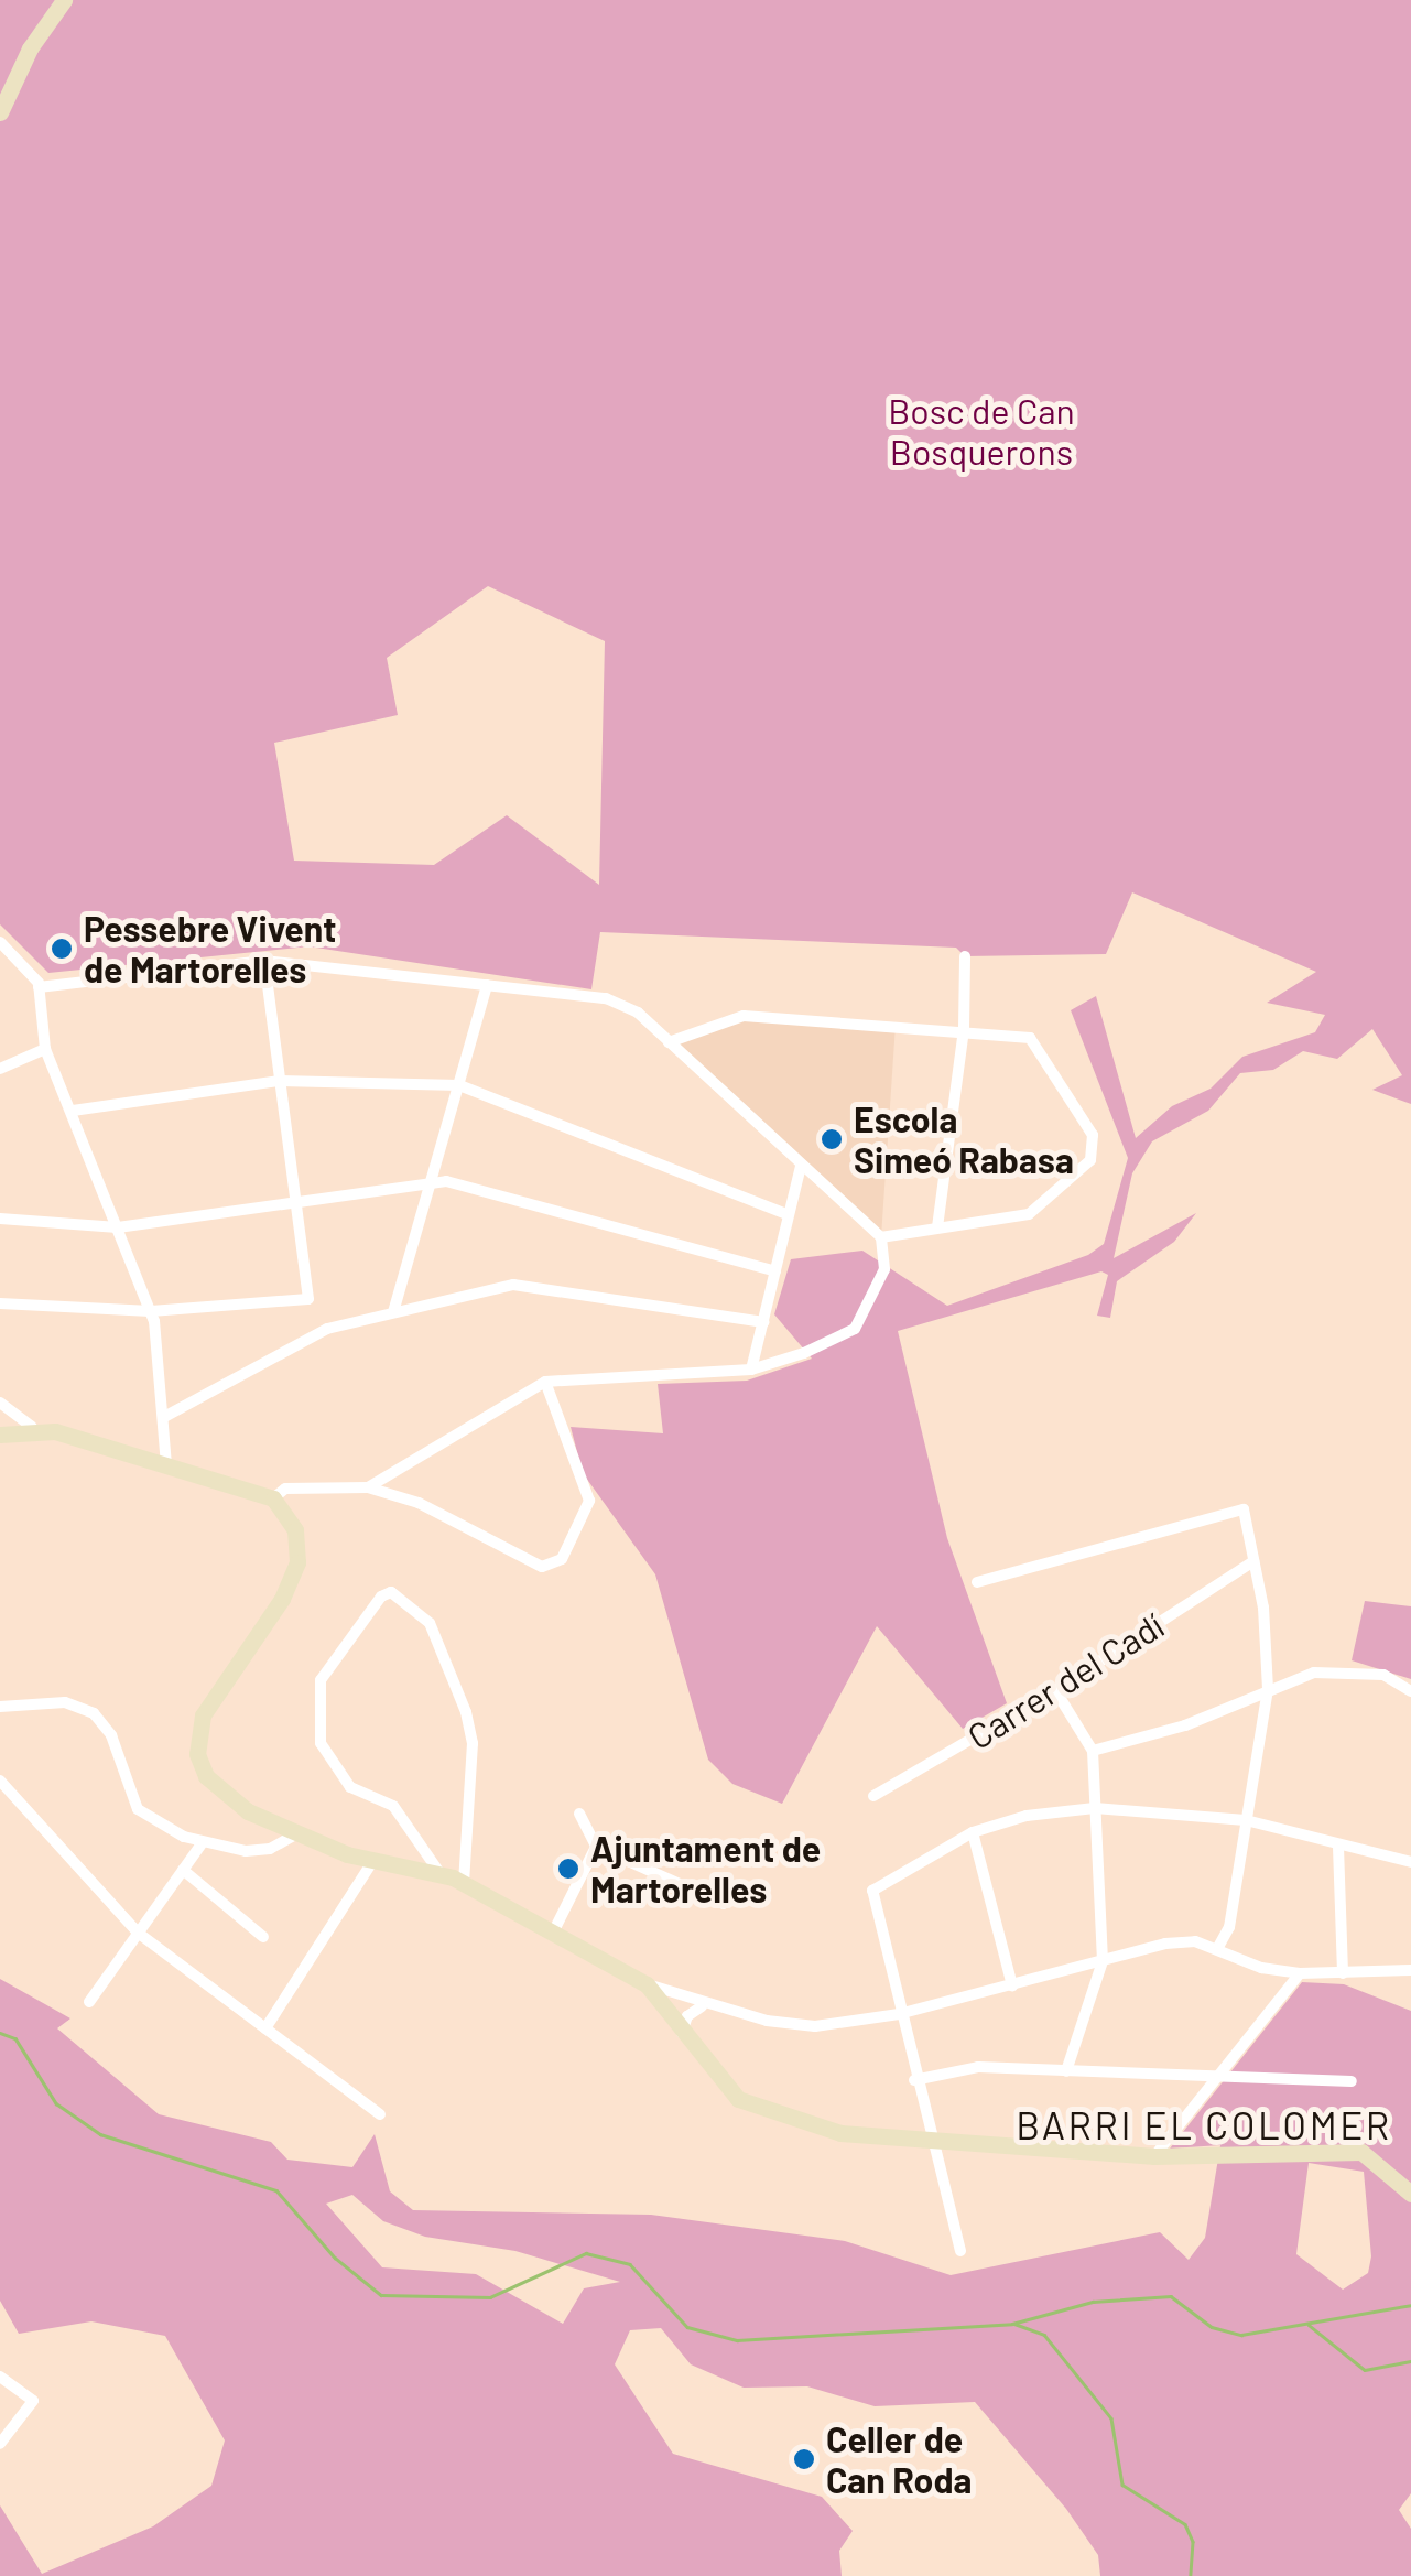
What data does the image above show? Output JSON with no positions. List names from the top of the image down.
{
  "streets": {
    "street": ["Carrer del Cadí"]
  },
  "districts": ["BARRI EL COLOMER"],
  "parks": ["Bosc de Can Bosquerons"],
  "places": [
    "Pessebre Vivent de Martorelles",
    "Escola Simeó Rabasa",
    "Ajuntament de Martorelles",
    "Celler de Can Roda"
  ]
}
